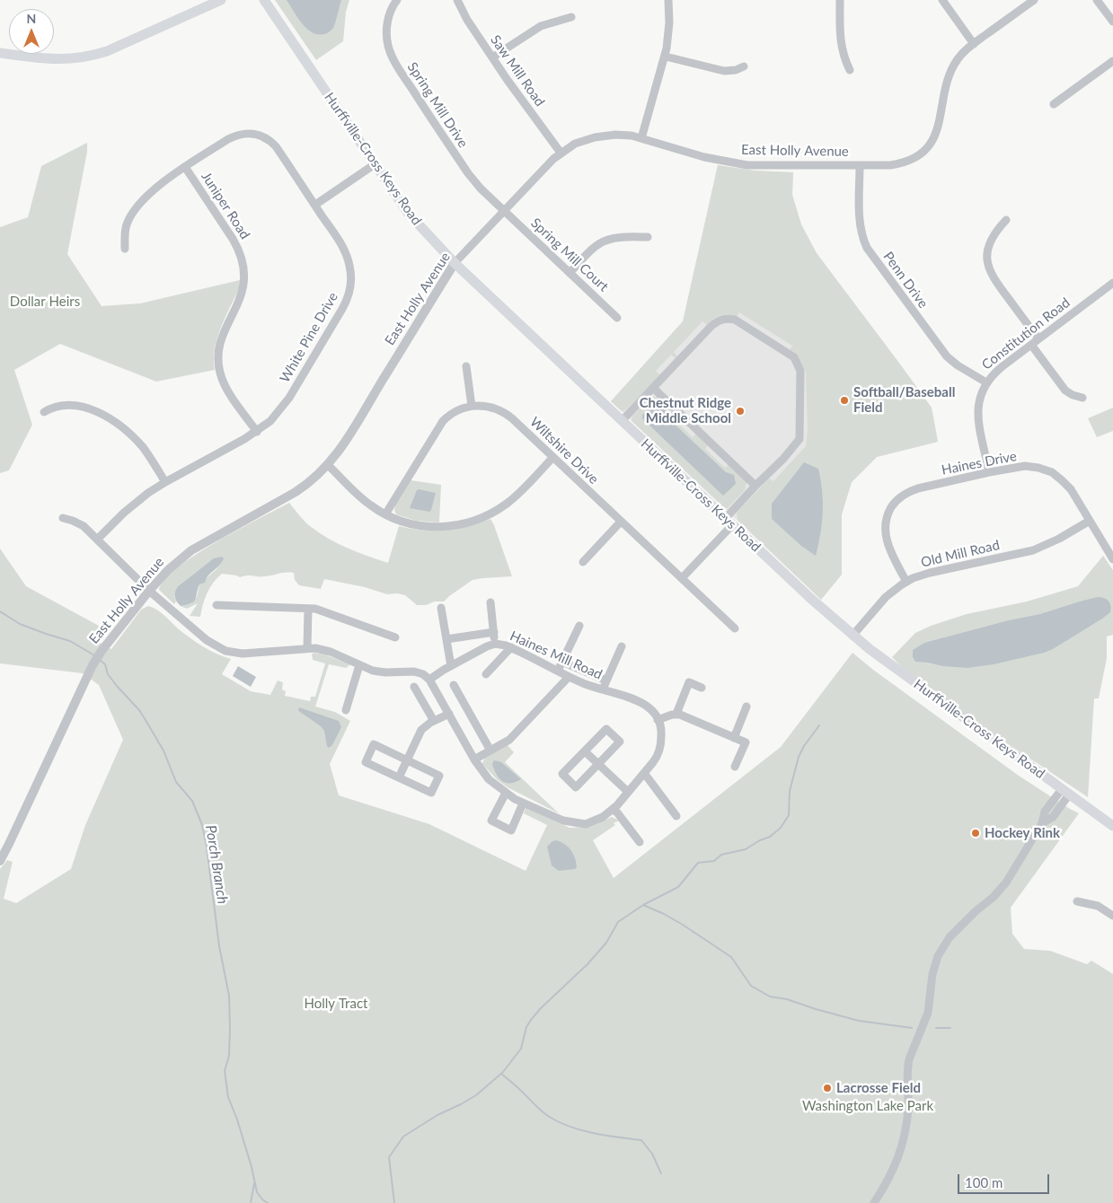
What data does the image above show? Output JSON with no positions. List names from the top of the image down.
{
  "streets": {
    "main road": ["Hurffville-Cross Keys Road"],
    "street": [
      "Saw Mill Road",
      "Spring Mill Drive",
      "East Holly Avenue",
      "Juniper Road",
      "Spring Mill Court",
      "Penn Drive",
      "Constitution Road",
      "White Pine Drive",
      "Wiltshire Drive",
      "Haines Drive",
      "Old Mill Road",
      "Haines Mill Road"
    ]
  },
  "crossings": [
    ["Saw Mill Road", "East Holly Avenue"],
    ["Spring Mill Drive", "East Holly Avenue"],
    ["Spring Mill Drive", "Spring Mill Court"],
    ["East Holly Avenue", "Hurffville-Cross Keys Road"],
    ["East Holly Avenue", "Spring Mill Court"],
    ["East Holly Avenue", "Penn Drive"],
    ["Hurffville-Cross Keys Road", "Old Mill Road"],
    ["Juniper Road", "White Pine Drive"],
    ["Penn Drive", "Constitution Road"],
    ["Constitution Road", "Haines Drive"],
    ["Haines Drive", "Old Mill Road"]
  ],
  "water": ["Porch Branch"],
  "parks": ["Dollar Heirs", "Holly Tract", "Washington Lake Park"],
  "places": [
    "Softball/Baseball Field",
    "Chestnut Ridge Middle School",
    "Hockey Rink",
    "Lacrosse Field"
  ],
  "scale_bar": "100 m",
  "north": "top"
}
